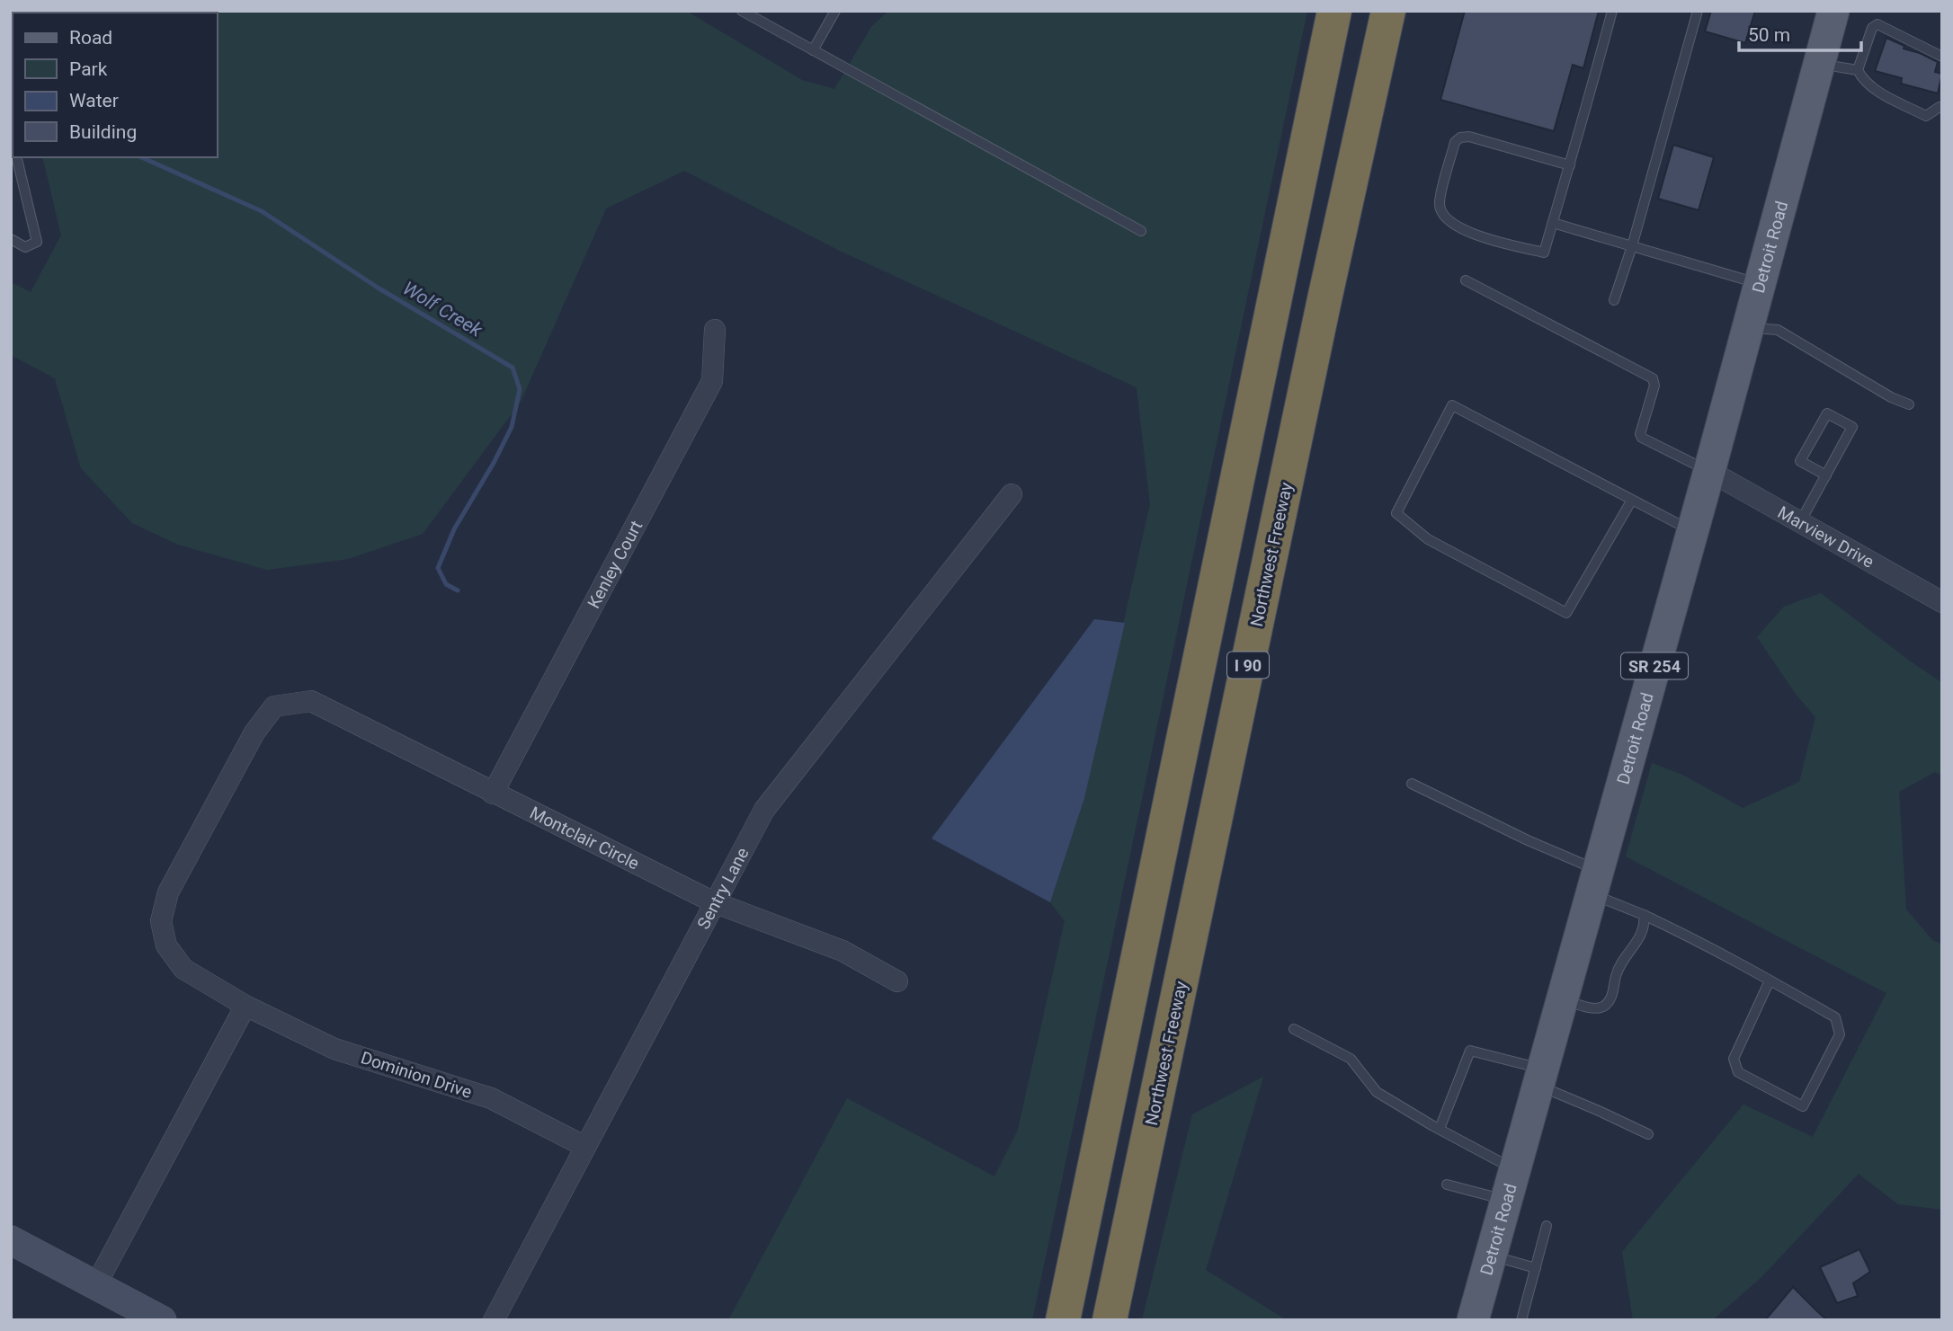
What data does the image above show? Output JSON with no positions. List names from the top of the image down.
{
  "streets": {
    "highway": ["Northwest Freeway", "I 90"],
    "main road": ["Detroit Road", "SR 254"],
    "street": [
      "Marview Drive",
      "Kenley Court",
      "Montclair Circle",
      "Sentry Lane",
      "Dominion Drive"
    ]
  },
  "crossings": [
    ["Detroit Road", "Marview Drive"],
    ["Kenley Court", "Montclair Circle"],
    ["Montclair Circle", "Sentry Lane"],
    ["Montclair Circle", "Dominion Drive"],
    ["Sentry Lane", "Dominion Drive"]
  ],
  "water": ["Wolf Creek"],
  "legend": [
    "Road",
    "Park",
    "Water",
    "Building"
  ],
  "scale_bar": "50 m"
}
